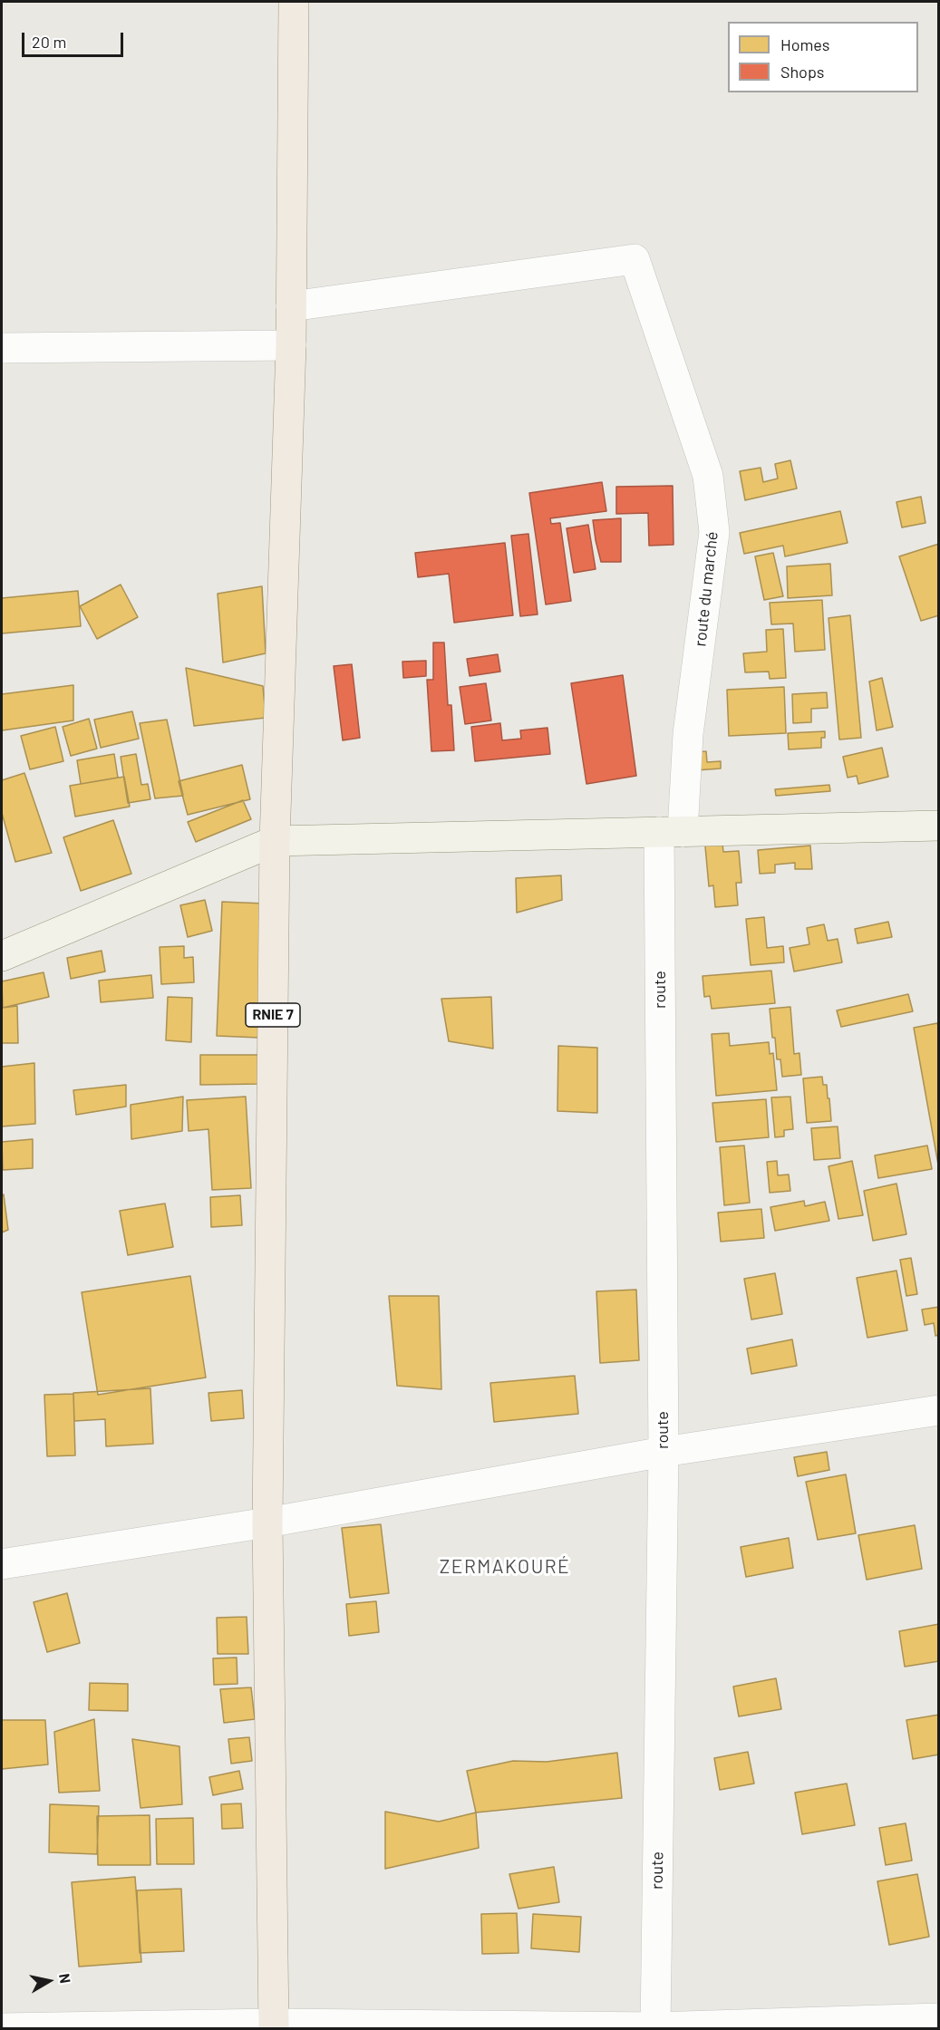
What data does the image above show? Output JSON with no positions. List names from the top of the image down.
{
  "streets": {
    "main road": ["RNIE 7"],
    "street": ["route du marché", "route"]
  },
  "crossings": [
    ["route du marché", "route"],
    ["route du marché", "RNIE 7"]
  ],
  "districts": ["ZERMAKOURÉ"],
  "legend": ["Homes", "Shops"],
  "scale_bar": "20 m",
  "north": "right"
}
